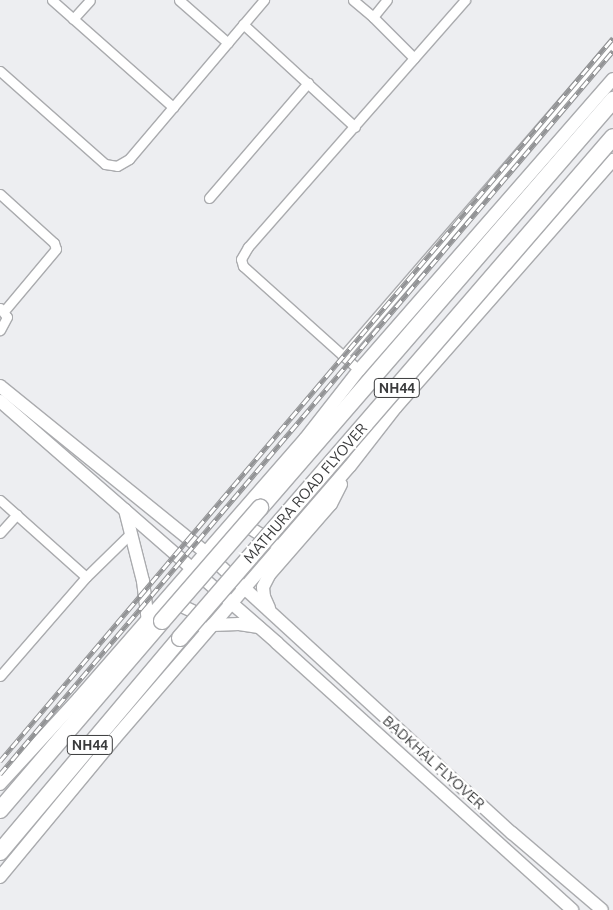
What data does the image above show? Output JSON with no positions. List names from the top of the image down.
{
  "streets": {
    "highway": ["NH44", "MATHURA ROAD FLYOVER"],
    "main road": ["BADKHAL FLYOVER"]
  }
}
